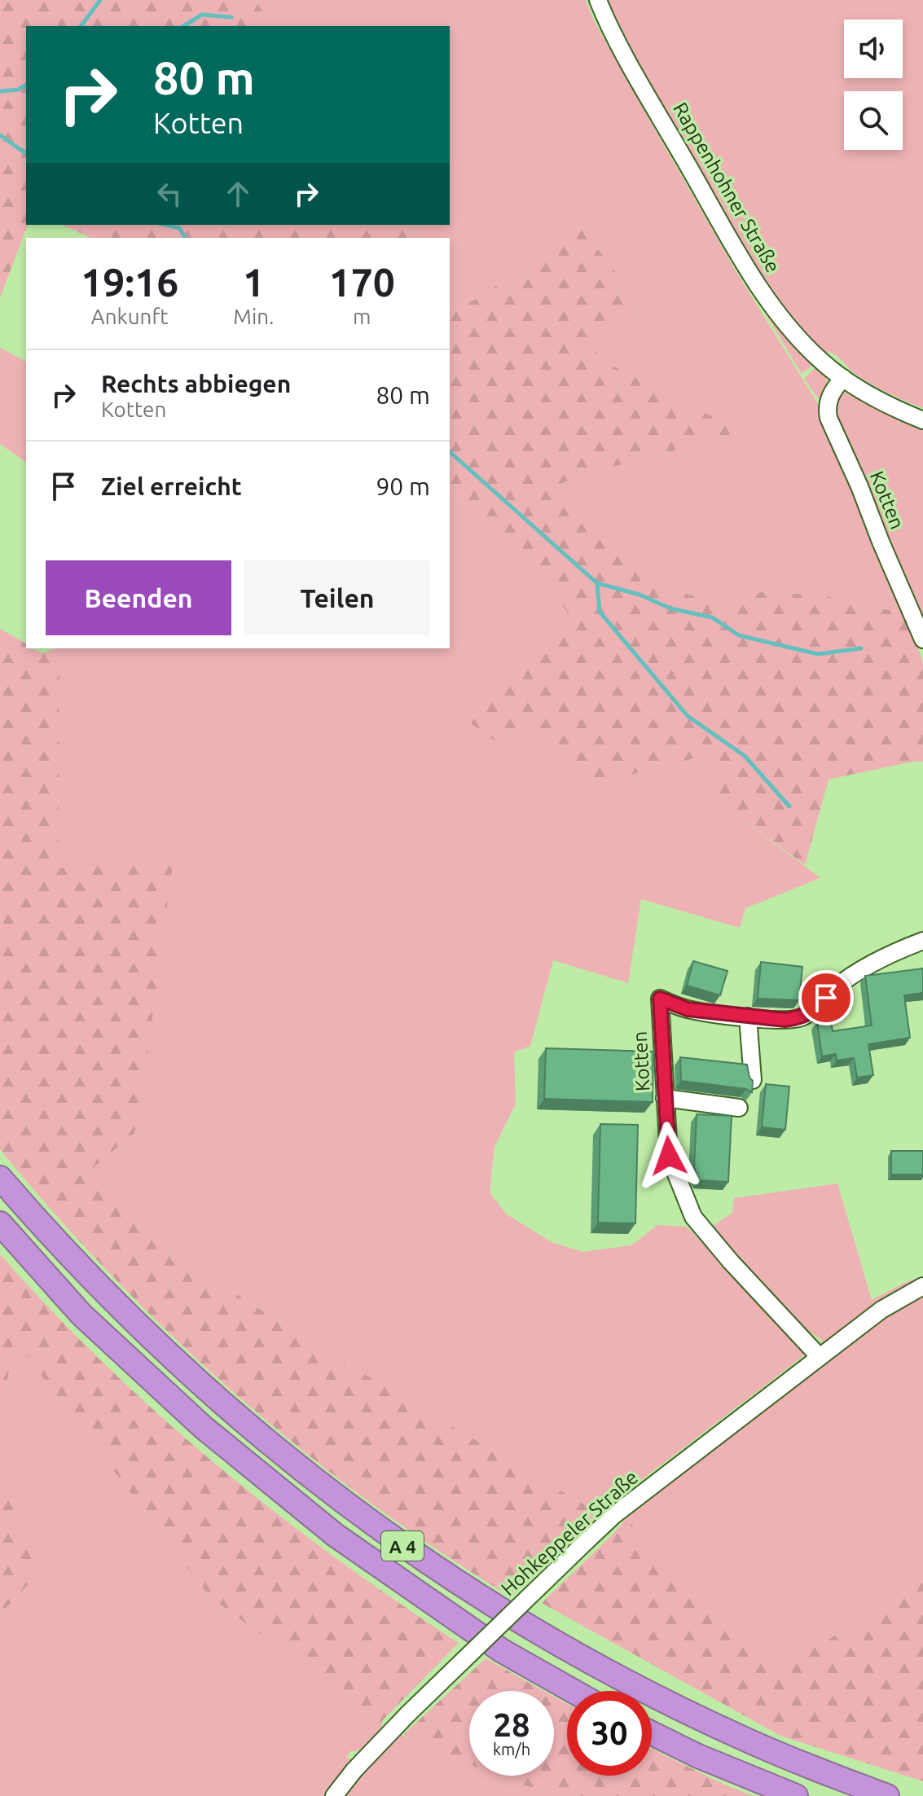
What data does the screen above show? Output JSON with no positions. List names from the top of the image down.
{
  "streets": {
    "highway": ["A 4"],
    "street": ["Rappenhohner Straße", "Kotten", "Hohkeppeler Straße"]
  },
  "crossings": [
    ["Rappenhohner Straße", "Kotten"],
    ["Kotten", "Hohkeppeler Straße"]
  ],
  "page": {
    "turn": ["80 m", "Kotten"],
    "eta": [
      "19:16",
      "Ankunft",
      "1",
      "Min.",
      "170",
      "m"
    ],
    "list": [
      {
        "name": "Rechts abbiegen",
        "note": "Kotten",
        "value": "80 m"
      },
      {
        "name": "Ziel erreicht",
        "value": "90 m"
      }
    ],
    "buttons": ["Beenden", "Teilen"],
    "speed": "28 km/h",
    "limit": "30"
  }
}
